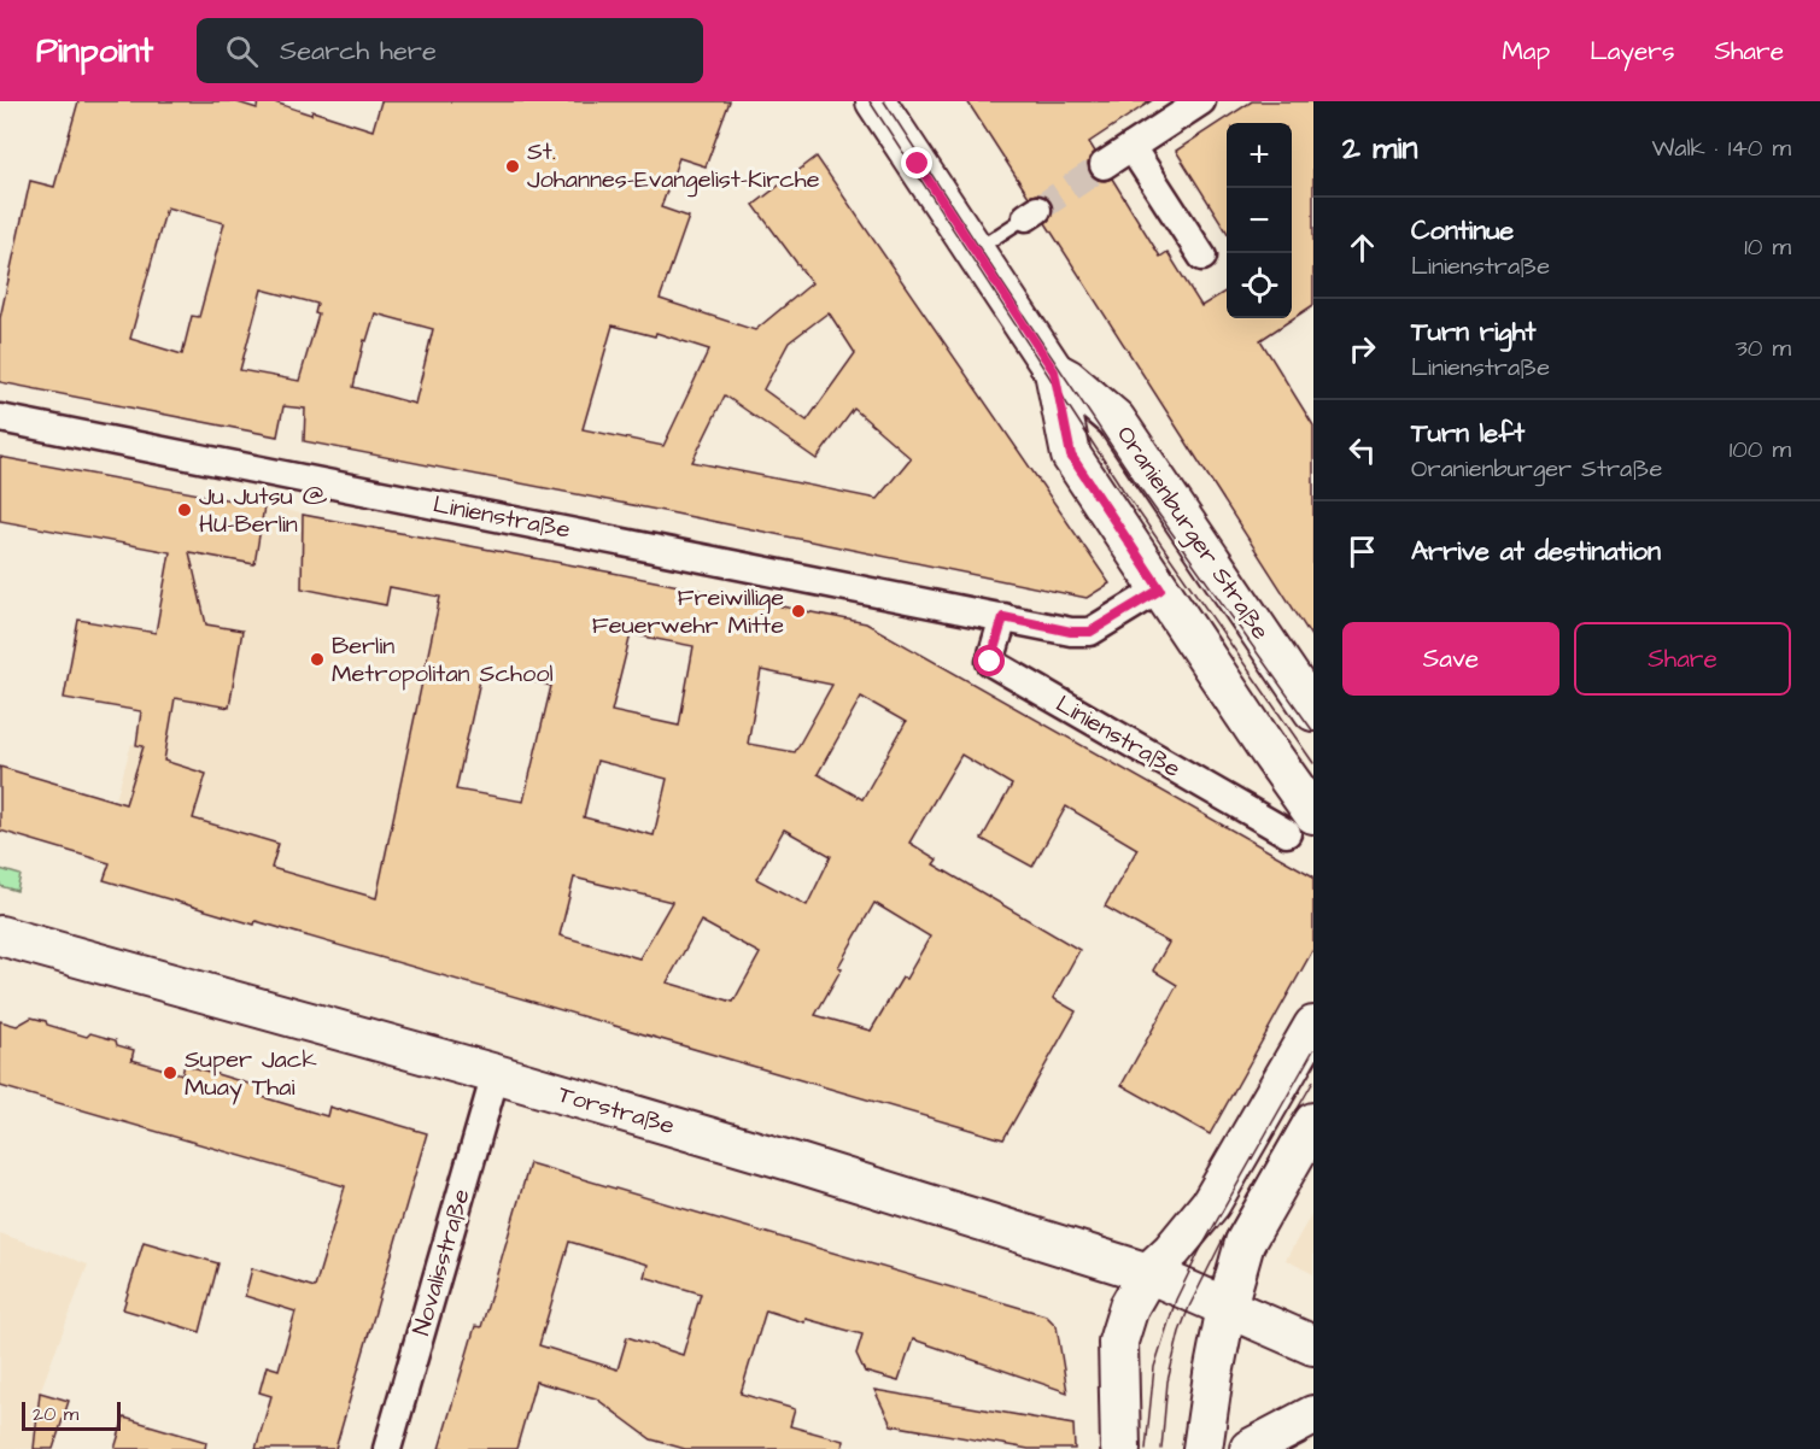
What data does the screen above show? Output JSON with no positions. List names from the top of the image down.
{
  "streets": {
    "main road": ["Oranienburger Straße", "Torstraße"],
    "street": ["Linienstraße", "Novalisstraße"]
  },
  "crossings": [
    ["Linienstraße", "Oranienburger Straße"],
    ["Torstraße", "Novalisstraße"]
  ],
  "places": [
    "St. Johannes-Evangelist-Kirche",
    "Ju Jutsu @ HU-Berlin",
    "Freiwillige Feuerwehr Mitte",
    "Berlin Metropolitan School",
    "Super Jack Muay Thai"
  ],
  "scale_bar": "20 m",
  "page": {
    "header": "Pinpoint",
    "search": "Search here",
    "nav": ["Map", "Layers", "Share"],
    "heading": ["2 min", "Walk · 140 m"],
    "map_buttons": ["+", "−"],
    "list": [
      ["Continue", "Linienstraße", "10 m"],
      ["Turn right", "Linienstraße", "30 m"],
      ["Turn left", "Oranienburger Straße", "100 m"],
      "Arrive at destination"
    ],
    "buttons": ["Save", "Share"],
    "scale": "20 m"
  }
}
